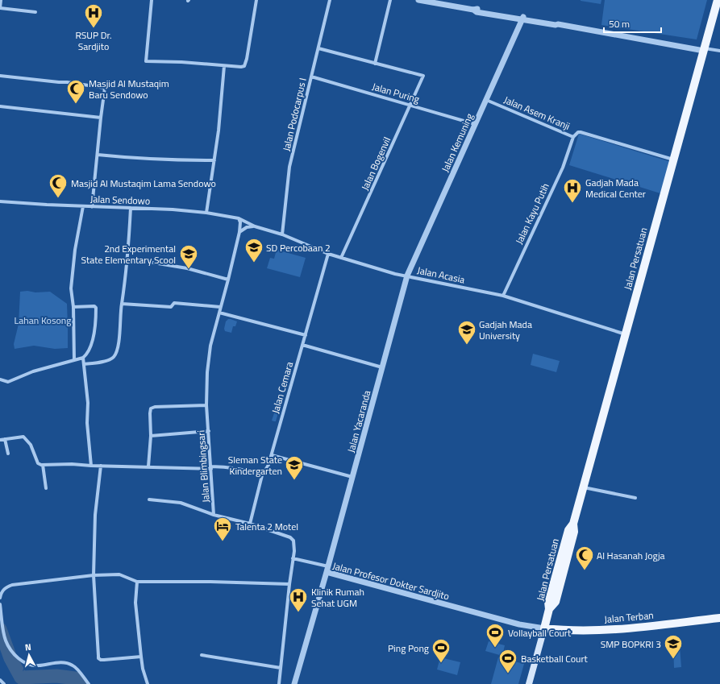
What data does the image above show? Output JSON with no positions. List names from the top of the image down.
{
  "streets": {
    "main road": ["Jalan Persatuan", "Jalan Terban"],
    "street": [
      "Jalan Puring",
      "Jalan Asem Kranji",
      "Jalan Podocarpus I",
      "Jalan Kemuning",
      "Jalan Bogenvil",
      "Jalan Sendowo",
      "Jalan Kayu Putih",
      "Jalan Acasia",
      "Jalan Cemara",
      "Jalan Yacaranda",
      "Jalan Blimbingsari",
      "Jalan Profesor Dokter Sardjito"
    ]
  },
  "crossings": [
    ["Jalan Puring", "Jalan Podocarpus I"],
    ["Jalan Puring", "Jalan Kemuning"],
    ["Jalan Puring", "Jalan Bogenvil"],
    ["Jalan Asem Kranji", "Jalan Kemuning"],
    ["Jalan Asem Kranji", "Jalan Kayu Putih"],
    ["Jalan Asem Kranji", "Jalan Persatuan"],
    ["Jalan Podocarpus I", "Jalan Acasia"],
    ["Jalan Kemuning", "Jalan Acasia"],
    ["Jalan Kemuning", "Jalan Yacaranda"],
    ["Jalan Bogenvil", "Jalan Acasia"],
    ["Jalan Sendowo", "Jalan Acasia"],
    ["Jalan Sendowo", "Jalan Blimbingsari"],
    ["Jalan Kayu Putih", "Jalan Acasia"],
    ["Jalan Persatuan", "Jalan Acasia"],
    ["Jalan Persatuan", "Jalan Profesor Dokter Sardjito"],
    ["Jalan Persatuan", "Jalan Terban"],
    ["Jalan Acasia", "Jalan Cemara"],
    ["Jalan Acasia", "Jalan Yacaranda"],
    ["Jalan Cemara", "Jalan Blimbingsari"],
    ["Jalan Yacaranda", "Jalan Profesor Dokter Sardjito"],
    ["Jalan Profesor Dokter Sardjito", "Jalan Terban"]
  ],
  "parks": ["Lahan Kosong"],
  "places": {
    "hospital": ["RSUP Dr. Sardjito", "Gadjah Mada Medical Center", "Klinik Rumah Sehat UGM"],
    "mosque": ["Masjid Al Mustaqim Baru Sendowo", "Masjid Al Mustaqim Lama Sendowo", "Al Hasanah Jogja"],
    "school or university": [
      "SD Percobaan 2",
      "2nd Experimental State Elementary Scool",
      "Gadjah Mada University",
      "Sleman State Kindergarten",
      "SMP BOPKRI 3"
    ],
    "hotel": ["Talenta 2 Motel"],
    "sports": ["Vollayball Court", "Ping Pong", "Basketball Court"]
  },
  "scale_bar": "50 m",
  "north": "top"
}
